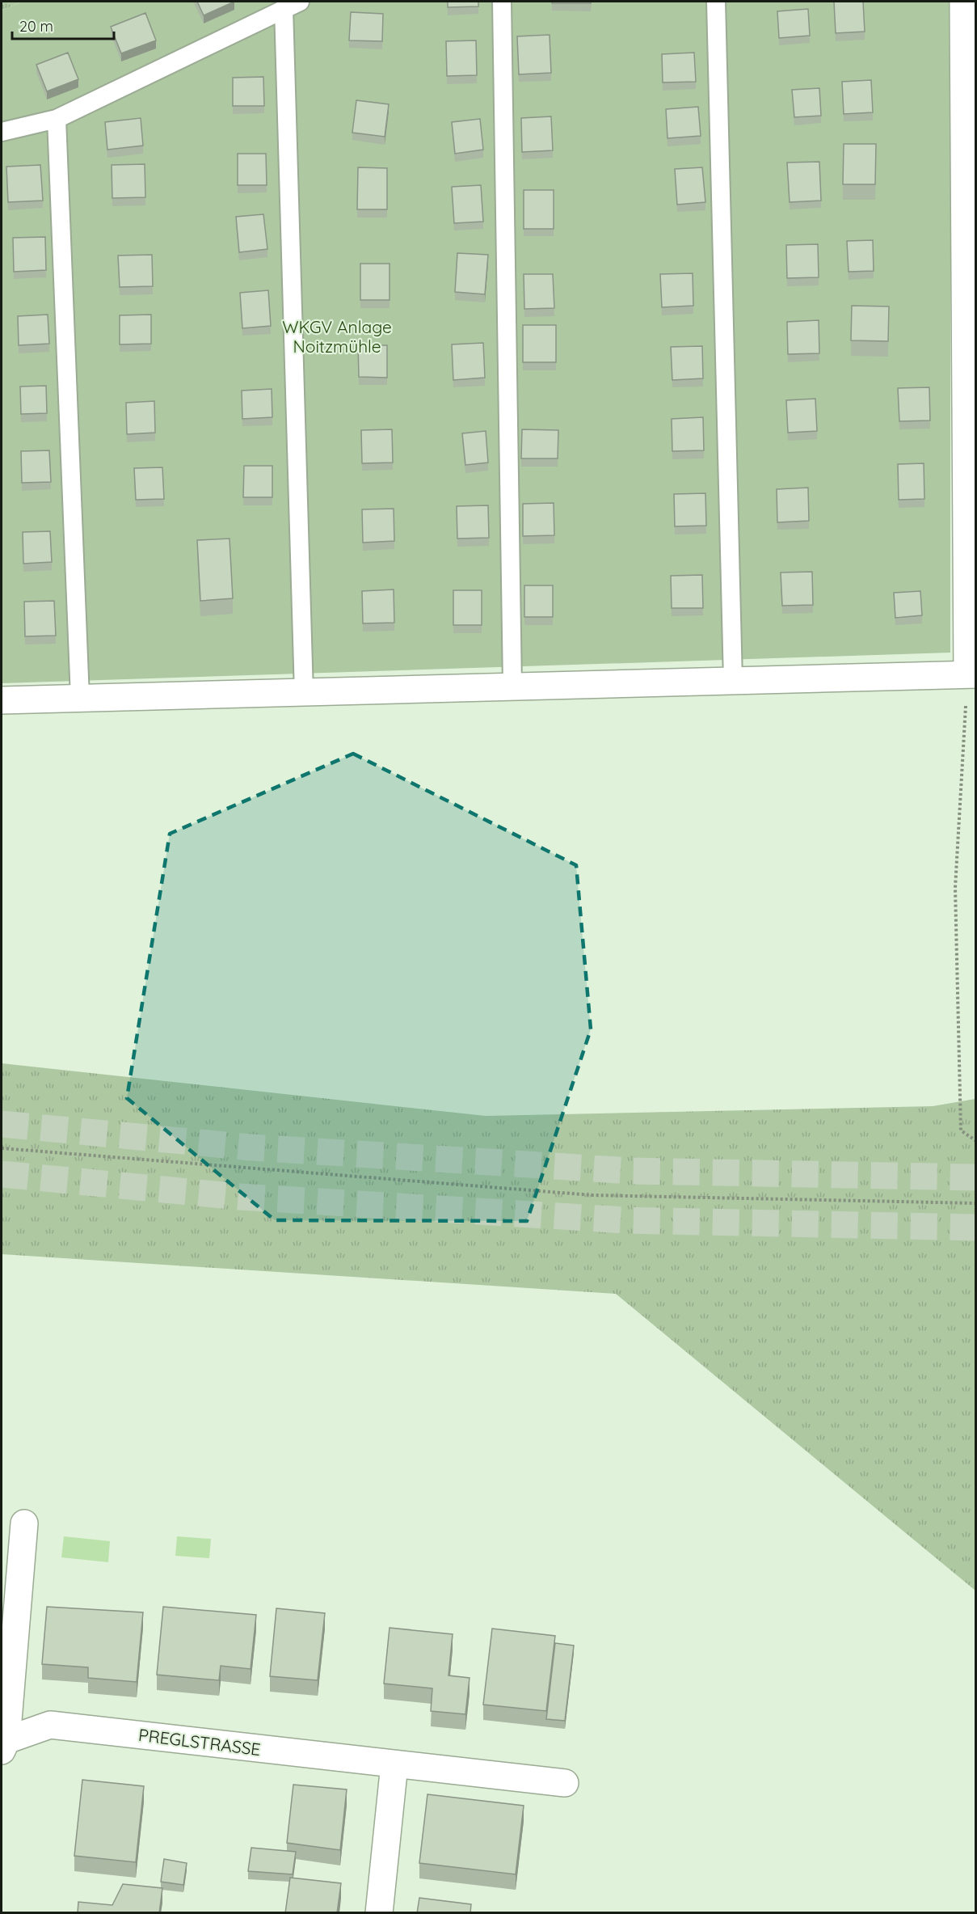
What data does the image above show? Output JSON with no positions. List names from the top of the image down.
{
  "streets": {
    "street": ["PREGLSTRASSE"]
  },
  "parks": ["WKGV Anlage Noitzmühle"],
  "scale_bar": "20 m"
}
